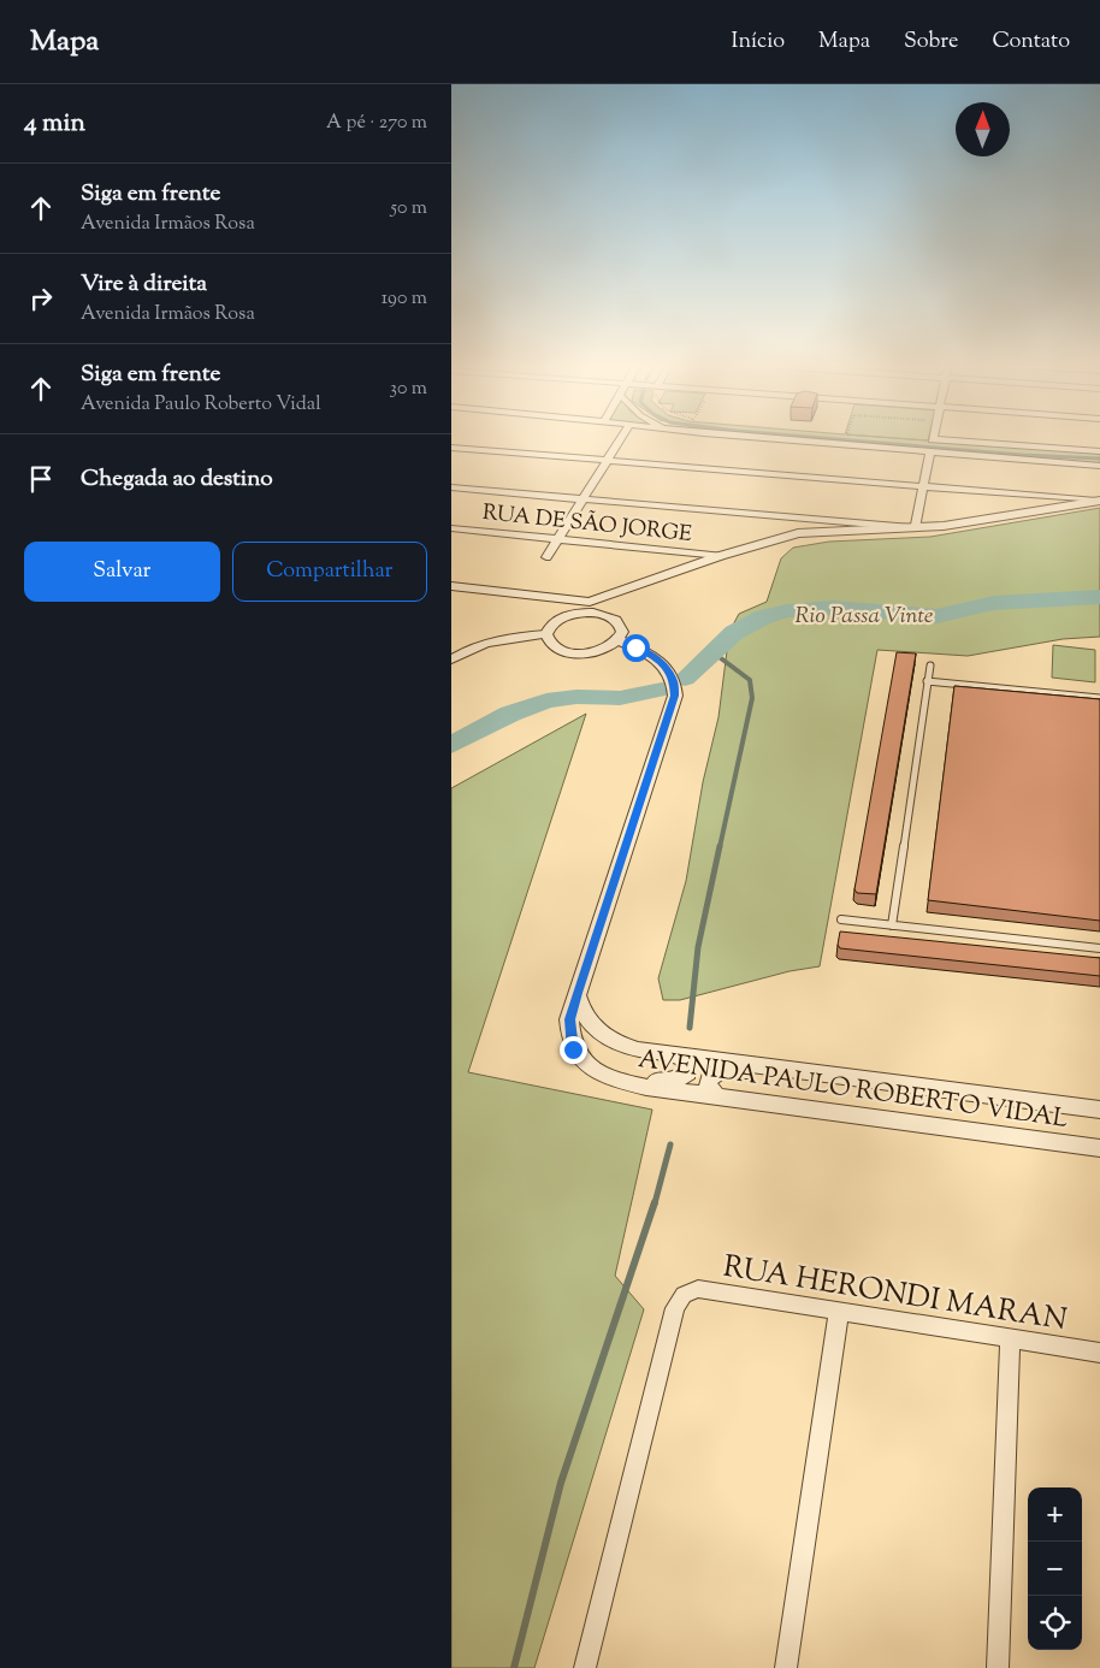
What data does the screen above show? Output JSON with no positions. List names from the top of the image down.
{
  "streets": {
    "street": ["RUA DE SÃO JORGE", "AVENIDA PAULO ROBERTO VIDAL", "RUA HERONDI MARAN"]
  },
  "water": ["Rio Passa Vinte"],
  "north": "top",
  "page": {
    "header": "Mapa",
    "nav": [
      "Início",
      "Mapa",
      "Sobre",
      "Contato"
    ],
    "heading": ["4 min", "A pé · 270 m"],
    "list": [
      ["Siga em frente", "Avenida Irmãos Rosa", "50 m"],
      ["Vire à direita", "Avenida Irmãos Rosa", "190 m"],
      ["Siga em frente", "Avenida Paulo Roberto Vidal", "30 m"],
      "Chegada ao destino"
    ],
    "buttons": ["Salvar", "Compartilhar"],
    "map_buttons": ["+", "−"]
  }
}
